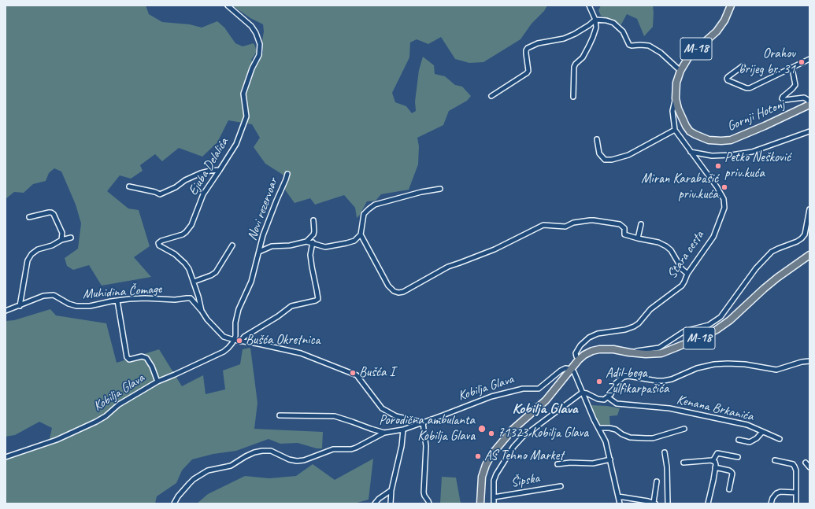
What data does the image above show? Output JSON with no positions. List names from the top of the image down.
{
  "streets": {
    "main road": ["M-18", "Gornji Hotonj"],
    "street": [
      "Ejuba Delalića",
      "Novi rezervoar",
      "Stara cesta",
      "Muhidina Čomage",
      "Kobilja Glava",
      "Kenana Brkanića",
      "Šipska"
    ]
  },
  "crossings": [
    ["M-18", "Stara cesta"],
    ["M-18", "Kobilja Glava"],
    ["Gornji Hotonj", "Stara cesta"],
    ["Ejuba Delalića", "Novi rezervoar"],
    ["Ejuba Delalića", "Muhidina Čomage"],
    ["Ejuba Delalića", "Kobilja Glava"],
    ["Novi rezervoar", "Kobilja Glava"]
  ],
  "districts": ["Kobilja Glava"],
  "places": [
    "Orahov brijeg br. 31",
    "Petko Nešković priv.kuća",
    "Miran Karabašić priv.kuća",
    "Bušća Okretnica",
    "Bušća I",
    "Adil-bega Zulfikarpašića",
    "Porodična ambulanta Kobilja Glava",
    "71323 Kobilja Glava",
    "AS Tehno Market"
  ]
}
